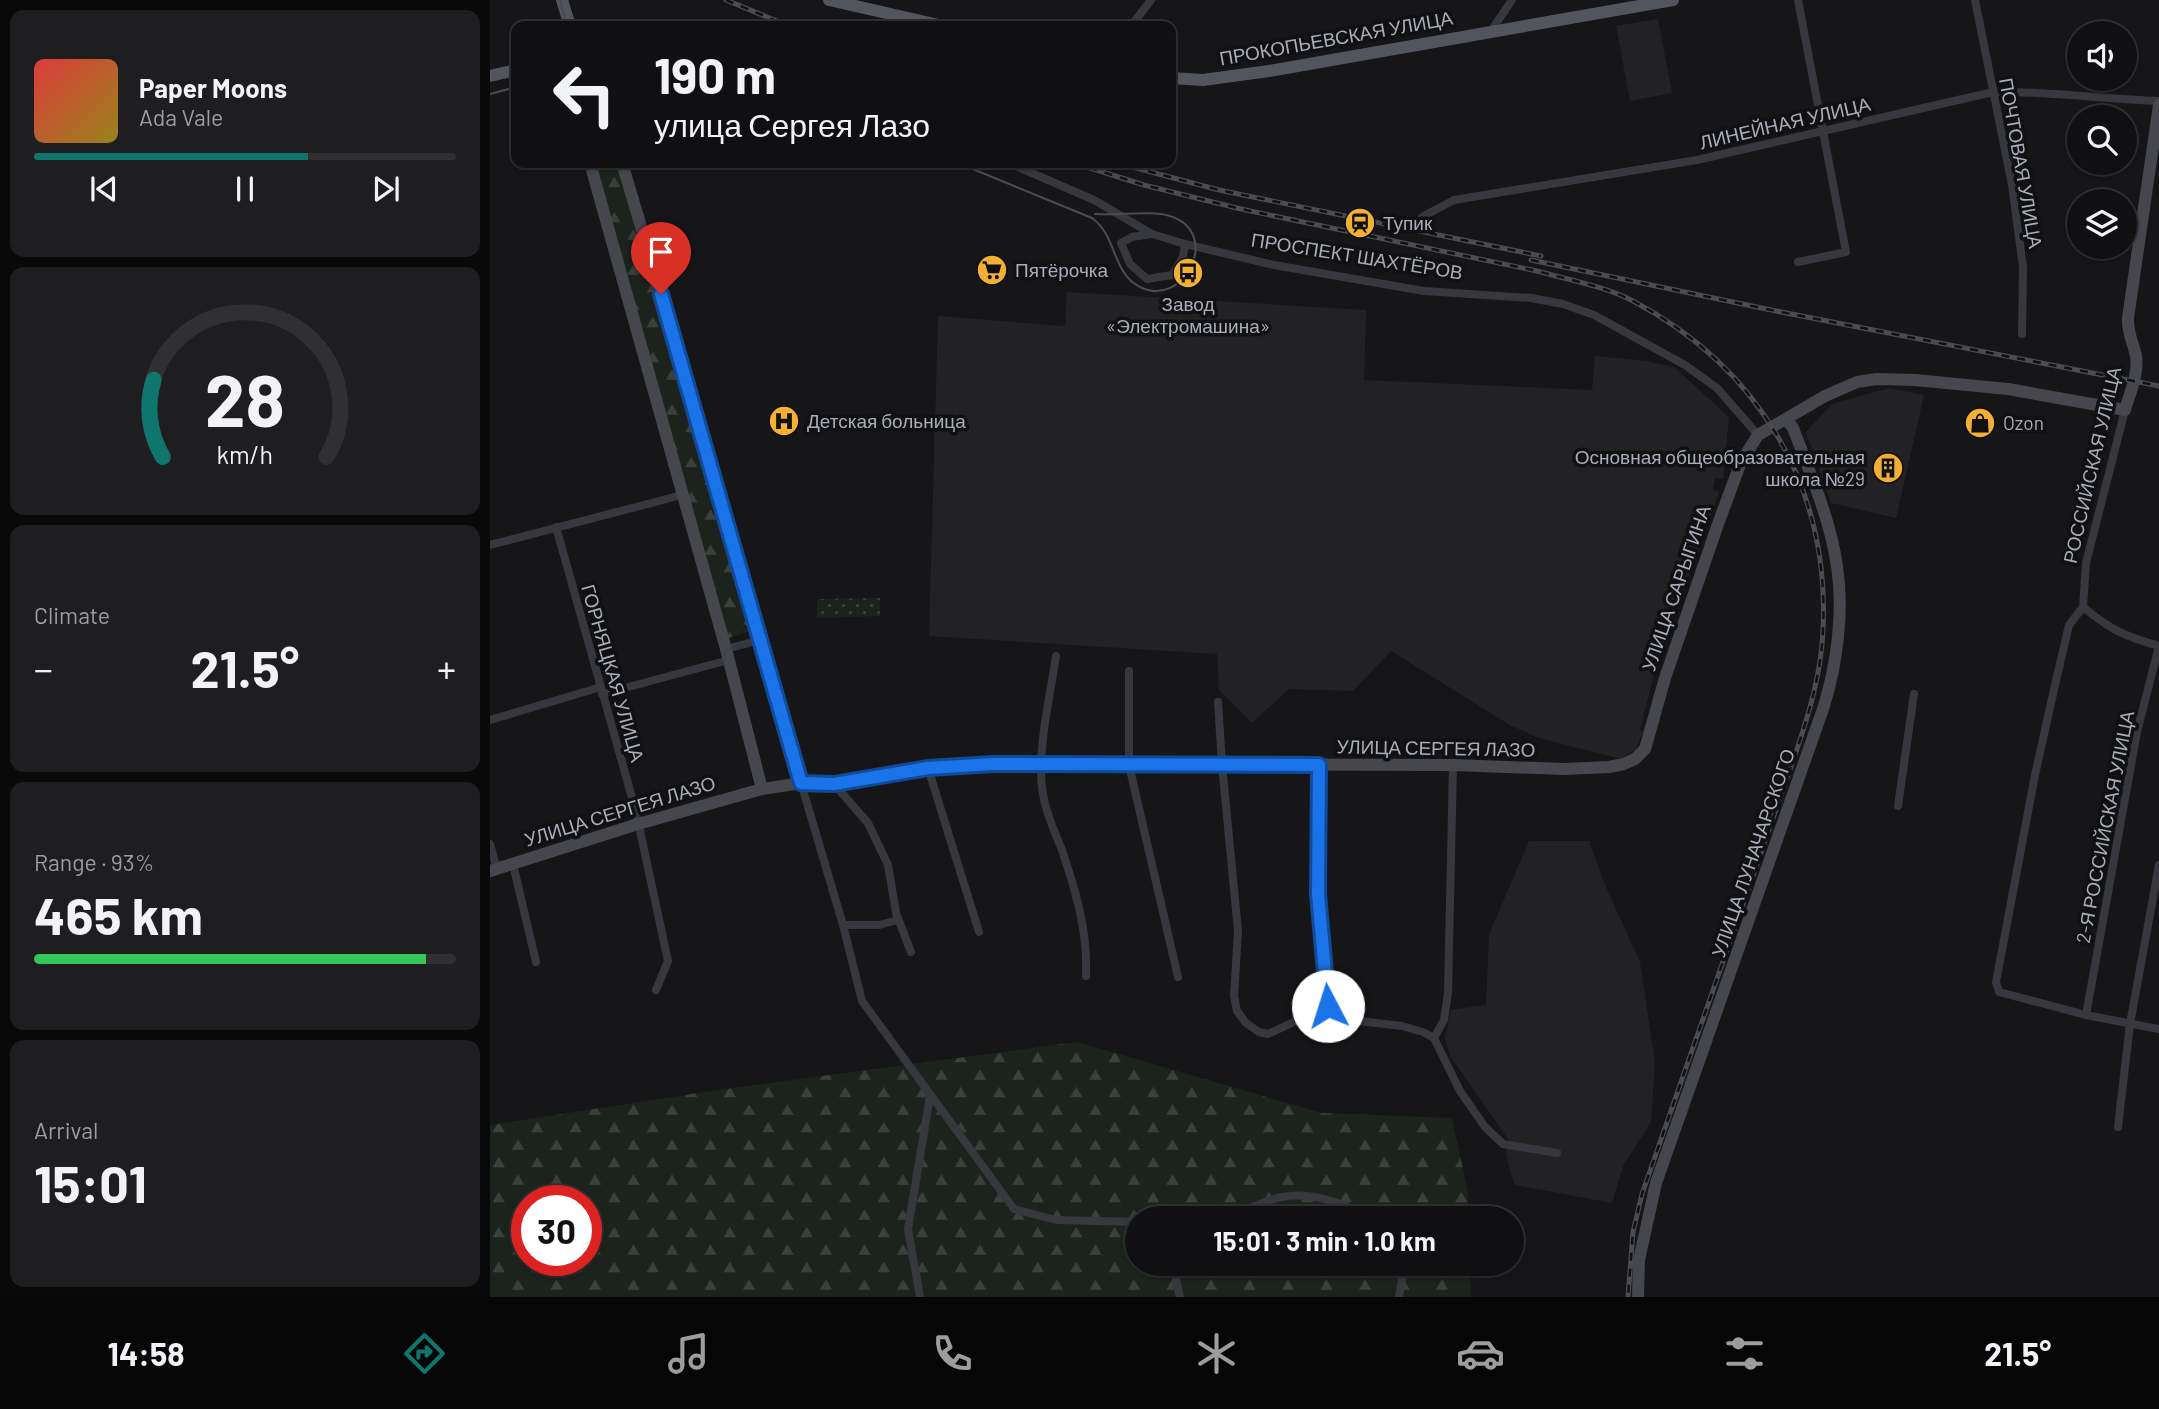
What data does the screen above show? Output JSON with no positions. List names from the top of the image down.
{
  "streets": {
    "main road": [
      "ПРОКОПЬЕВСКАЯ УЛИЦА",
      "РОССИЙСКАЯ УЛИЦА",
      "УЛИЦА САРЫГИНА",
      "УЛИЦА СЕРГЕЯ ЛАЗО",
      "УЛИЦА ЛУНАЧАРСКОГО"
    ],
    "street": [
      "ЛИНЕЙНАЯ УЛИЦА",
      "ПОЧТОВАЯ УЛИЦА",
      "ПРОСПЕКТ ШАХТЁРОВ",
      "ГОРНЯЦКАЯ УЛИЦА",
      "2-Я РОССИЙСКАЯ УЛИЦА"
    ]
  },
  "crossings": [
    ["ЛИНЕЙНАЯ УЛИЦА", "ПОЧТОВАЯ УЛИЦА"],
    ["ЛИНЕЙНАЯ УЛИЦА", "РОССИЙСКАЯ УЛИЦА"],
    ["ПРОСПЕКТ ШАХТЁРОВ", "УЛИЦА САРЫГИНА"],
    ["РОССИЙСКАЯ УЛИЦА", "УЛИЦА САРЫГИНА"],
    ["РОССИЙСКАЯ УЛИЦА", "2-Я РОССИЙСКАЯ УЛИЦА"],
    ["УЛИЦА САРЫГИНА", "УЛИЦА СЕРГЕЯ ЛАЗО"],
    ["УЛИЦА САРЫГИНА", "УЛИЦА ЛУНАЧАРСКОГО"],
    ["ГОРНЯЦКАЯ УЛИЦА", "УЛИЦА СЕРГЕЯ ЛАЗО"]
  ],
  "places": {
    "station": ["Тупик"],
    "supermarket": ["Пятёрочка"],
    "bus stop": ["Завод «Электромашина»"],
    "hospital": ["Детская больница"],
    "shop": ["Ozon"],
    "building": ["Основная общеобразовательная школа №29"]
  },
  "page": {
    "turn": ["190 m", "улица Сергея Лазо"],
    "song": ["Paper Moons", "Ada Vale"],
    "tile": [
      "Climate",
      ["Range · 93%", "465 km"],
      ["Arrival", "15:01"]
    ],
    "heat": ["−", "21.5°", "+"],
    "limit": "30",
    "trip": "15:01 · 3 min · 1.0 km",
    "tabs": ["14:58", "21.5°"],
    "gauge": ["28", "km/h"]
  }
}
